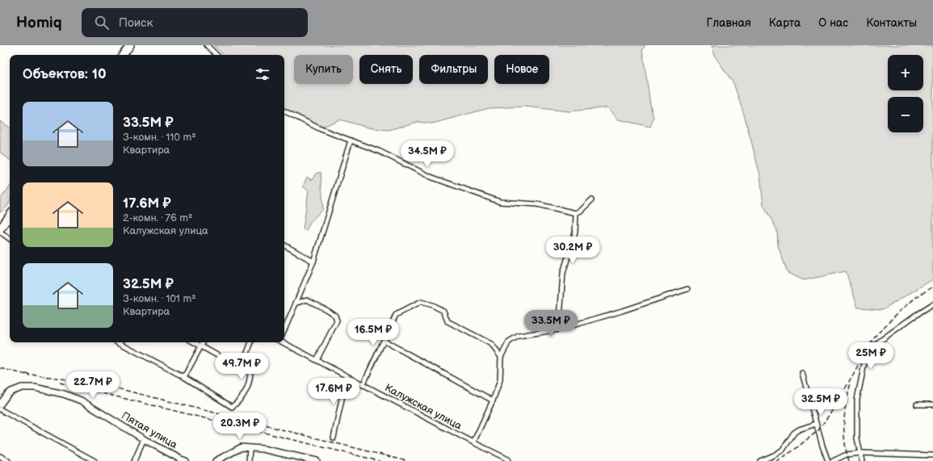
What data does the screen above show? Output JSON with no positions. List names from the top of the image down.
{
  "streets": {
    "street": ["Калужская улица", "Пятая улица"]
  },
  "page": {
    "header": "Homiq",
    "search": "Поиск",
    "nav": [
      "Главная",
      "Карта",
      "О нас",
      "Контакты"
    ],
    "map_buttons": ["+", "−"],
    "chip": [
      "Купить",
      "Снять",
      "Фильтры",
      "Новое"
    ],
    "heading": "Объектов: 10",
    "list": [
      {
        "name": "33.5M ₽",
        "note": "3-комн. · 110 m² · Квартира"
      },
      {
        "name": "17.6M ₽",
        "note": "2-комн. · 76 m² · Калужская улица"
      },
      {
        "name": "32.5M ₽",
        "note": "3-комн. · 101 m² · Квартира"
      }
    ],
    "price": [
      "34.5M ₽",
      "30.2M ₽",
      "33.5M ₽",
      "16.5M ₽",
      "25M ₽",
      "49.7M ₽",
      "22.7M ₽",
      "17.6M ₽",
      "32.5M ₽",
      "20.3M ₽"
    ]
  }
}
